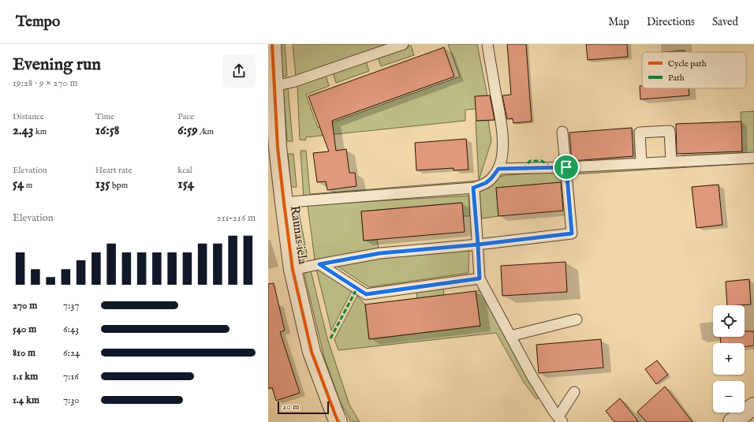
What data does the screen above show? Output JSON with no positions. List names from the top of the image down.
{
  "streets": {
    "street": ["Raunas iela"]
  },
  "legend": ["Cycle path", "Path"],
  "scale_bar": "20 m",
  "page": {
    "header": "Tempo",
    "nav": ["Map", "Directions", "Saved"],
    "heading": ["Evening run", "19:28 · 9 × 270 m"],
    "stats": [
      ["Distance", "2.43 km"],
      ["Time", "16:58"],
      ["Pace", "6:59 /km"],
      ["Elevation", "54 m"],
      ["Heart rate", "135 bpm"],
      ["kcal", "154"]
    ],
    "chart": ["Elevation", "211–216 m"],
    "list": [
      {
        "name": "270 m",
        "note": "7:37"
      },
      {
        "name": "540 m",
        "note": "6:43"
      },
      {
        "name": "810 m",
        "note": "6:24"
      },
      {
        "name": "1.1 km",
        "note": "7:16"
      },
      {
        "name": "1.4 km",
        "note": "7:30"
      }
    ],
    "map_buttons": ["+", "−"],
    "scale": "20 m"
  }
}
